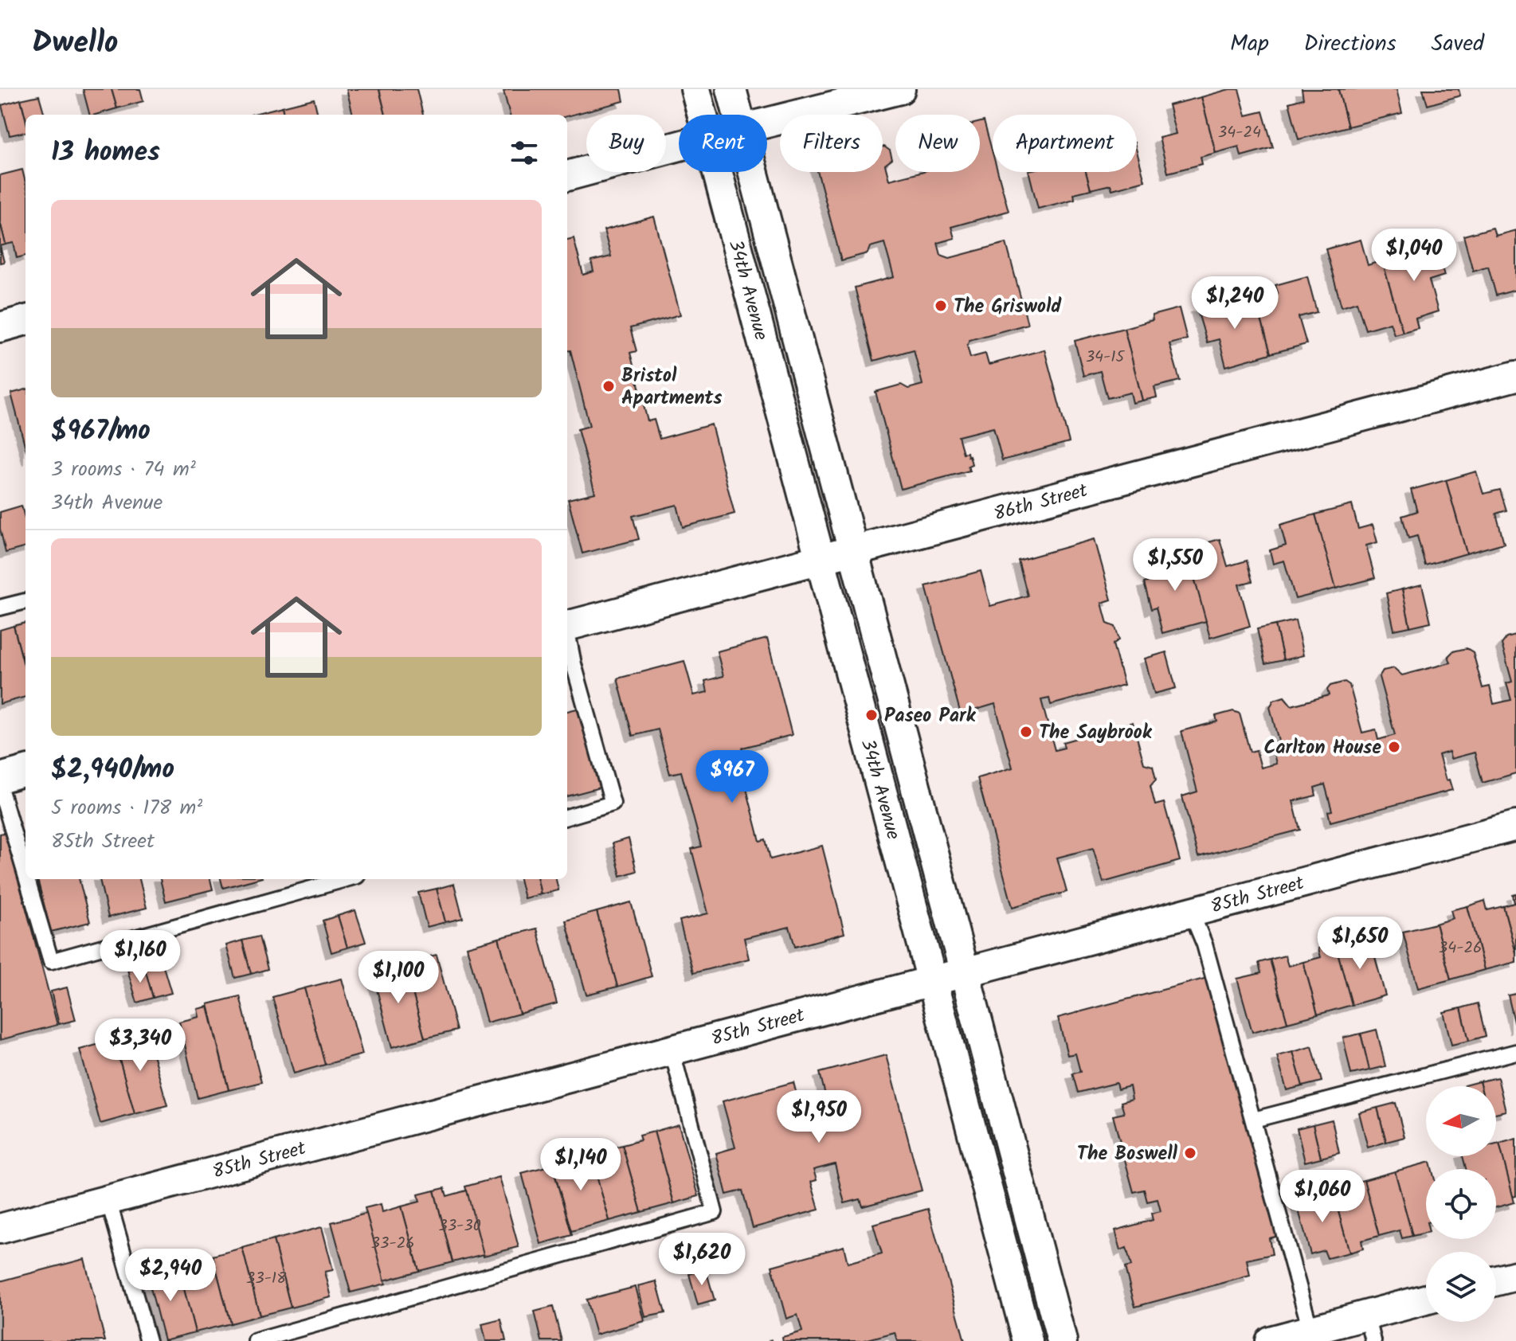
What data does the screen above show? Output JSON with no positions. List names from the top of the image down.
{
  "streets": {
    "street": ["34th Avenue", "86th Street", "85th Street"]
  },
  "crossings": [
    ["34th Avenue", "86th Street"],
    ["34th Avenue", "85th Street"]
  ],
  "places": [
    "The Griswold",
    "Bristol Apartments",
    "Paseo Park",
    "The Saybrook",
    "Carlton House",
    "The Boswell"
  ],
  "house_numbers": [
    "34-24",
    "34-15",
    "34-26",
    "33-30",
    "33-26",
    "33-18"
  ],
  "north": "left",
  "page": {
    "header": "Dwello",
    "nav": ["Map", "Directions", "Saved"],
    "chip": [
      "Buy",
      "Rent",
      "Filters",
      "New",
      "Apartment"
    ],
    "heading": "13 homes",
    "list": [
      {
        "name": "$967/mo",
        "note": "3 rooms · 74 m² · 34th Avenue"
      },
      {
        "name": "$2,940/mo",
        "note": "5 rooms · 178 m² · 85th Street"
      }
    ],
    "price": [
      "$1,040",
      "$1,240",
      "$1,550",
      "$967",
      "$1,650",
      "$1,160",
      "$1,100",
      "$3,340",
      "$1,950",
      "$1,140",
      "$1,060",
      "$1,620",
      "$2,940"
    ]
  }
}
